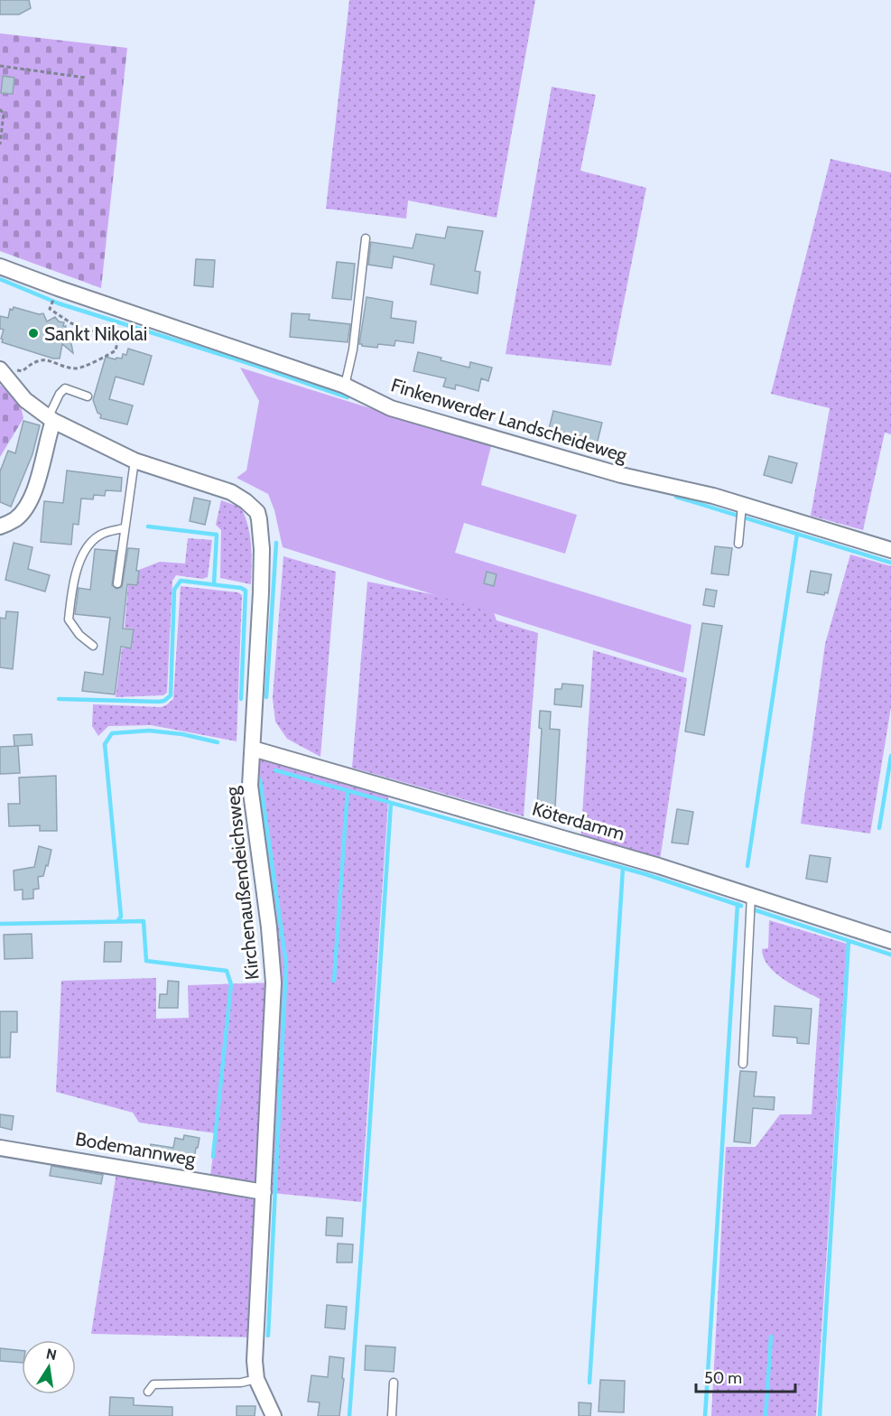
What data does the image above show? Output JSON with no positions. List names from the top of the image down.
{
  "streets": {
    "street": [
      "Finkenwerder Landscheideweg",
      "Köterdamm",
      "Kirchenaußendeichsweg",
      "Bodemannweg"
    ]
  },
  "crossings": [
    ["Köterdamm", "Kirchenaußendeichsweg"],
    ["Kirchenaußendeichsweg", "Bodemannweg"]
  ],
  "places": ["Sankt Nikolai"],
  "scale_bar": "50 m",
  "north": "top"
}
